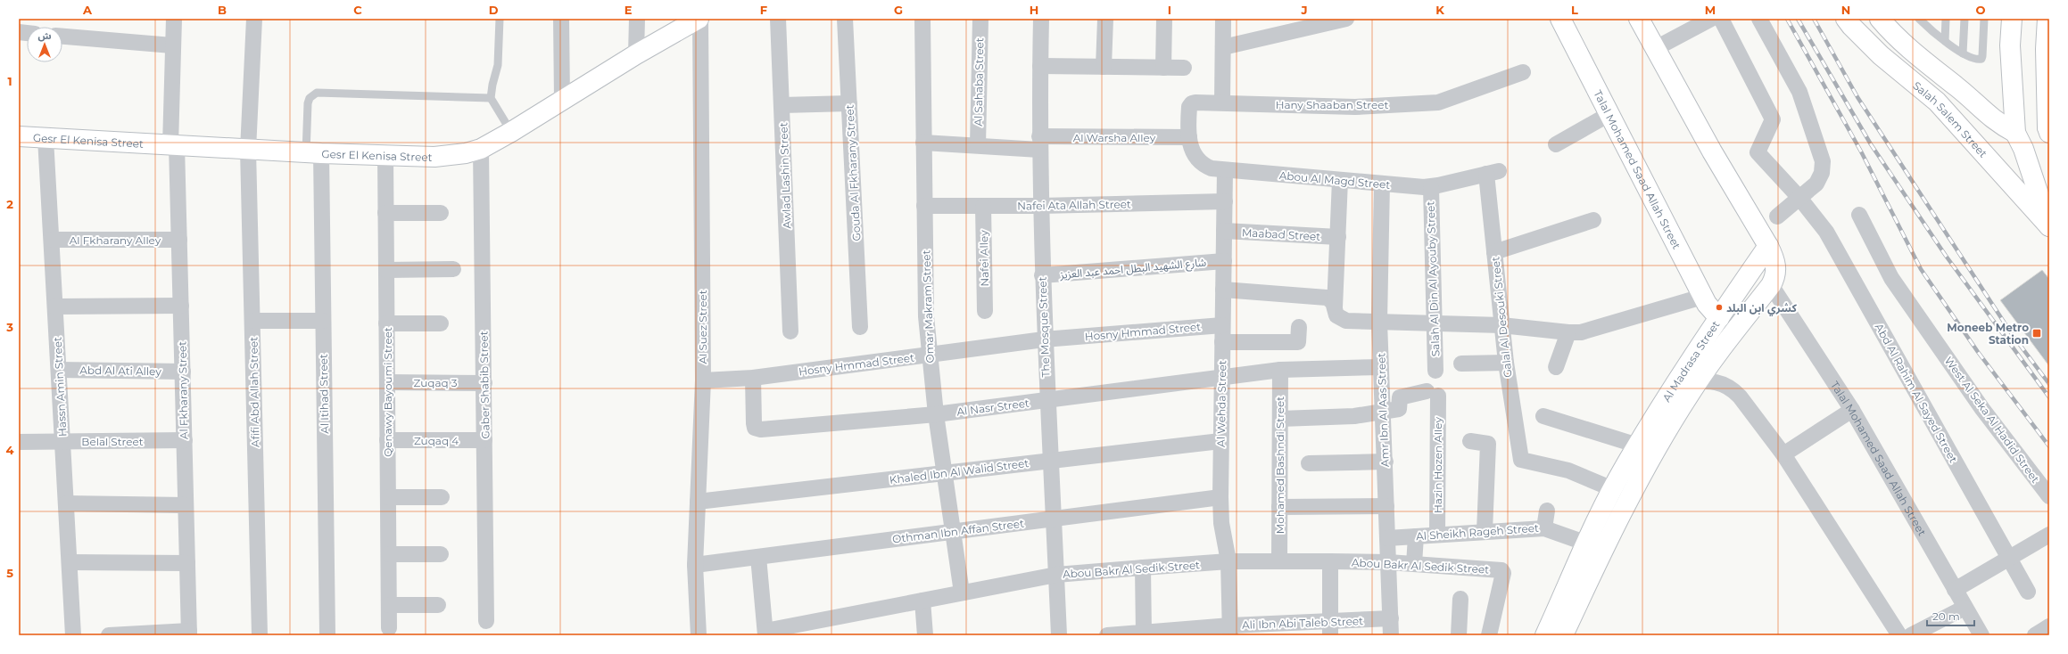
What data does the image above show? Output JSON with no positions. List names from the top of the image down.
{
  "streets": {
    "main road": [
      "Salah Salem Street",
      "Gesr El Kenisa Street",
      "Talal Mohamed Saad Allah Street",
      "Al Madrasa Street"
    ],
    "street": [
      "Al Sahaba Street",
      "Hany Shaaban Street",
      "Al Warsha Alley",
      "Gouda Al Fkharany Street",
      "Awlad Lashin Street",
      "Abou Al Magd Street",
      "Nafei Ata Allah Street",
      "Maabad Street",
      "Al Fkharany Alley",
      "Nafei Alley",
      "شارع الشهيد البطل احمد عبد العزيز",
      "Salah Al Din Al Ayouby Street",
      "Omar Makram Street",
      "Galal Al Desouki Street",
      "Al Suez Street",
      "The Mosque Street",
      "Hosny Hmmad Street",
      "Abd Al Ati Alley",
      "Zuqaq 3",
      "Gaber Shabib Street",
      "Hassn Amin Street",
      "Al Fkharany Street",
      "Afifi Abd Allah Street",
      "Qenawy Bayoumi Street",
      "Abd Al Rahim Al Sayed Street",
      "Al Itihad Street",
      "Al Wehda Street",
      "Al Nasr Street",
      "Amr Ibn Al Aas Street",
      "West Al Seka Al Hadid Street",
      "Zuqaq 4",
      "Belal Street",
      "Mohamed Bashndi Street",
      "Hazin Hozen Alley",
      "Khaled Ibn Al Walid Street",
      "Othman Ibn Affan Street",
      "Al Sheikh Rageh Street",
      "Abou Bakr Al Sedik Street",
      "Ali Ibn Abi Taleb Street"
    ]
  },
  "crossings": [
    ["Al Sahaba Street", "Al Warsha Alley"],
    ["Hany Shaaban Street", "Al Warsha Alley"],
    ["Hany Shaaban Street", "Abou Al Magd Street"],
    ["Al Warsha Alley", "Abou Al Magd Street"],
    ["Al Warsha Alley", "Omar Makram Street"],
    ["Al Warsha Alley", "The Mosque Street"],
    ["Gesr El Kenisa Street", "Al Suez Street"],
    ["Gesr El Kenisa Street", "Gaber Shabib Street"],
    ["Gesr El Kenisa Street", "Hassn Amin Street"],
    ["Gesr El Kenisa Street", "Al Fkharany Street"],
    ["Gesr El Kenisa Street", "Afifi Abd Allah Street"],
    ["Gesr El Kenisa Street", "Qenawy Bayoumi Street"],
    ["Gesr El Kenisa Street", "Al Itihad Street"],
    ["Talal Mohamed Saad Allah Street", "Al Madrasa Street"],
    ["Abou Al Magd Street", "Salah Al Din Al Ayouby Street"],
    ["Abou Al Magd Street", "Galal Al Desouki Street"],
    ["Abou Al Magd Street", "Al Wehda Street"],
    ["Abou Al Magd Street", "Amr Ibn Al Aas Street"],
    ["Nafei Ata Allah Street", "Nafei Alley"],
    ["Nafei Ata Allah Street", "Omar Makram Street"],
    ["Nafei Ata Allah Street", "The Mosque Street"],
    ["Nafei Ata Allah Street", "Al Wehda Street"],
    ["Maabad Street", "Al Wehda Street"],
    ["Al Fkharany Alley", "Hassn Amin Street"],
    ["Al Fkharany Alley", "Al Fkharany Street"],
    ["شارع الشهيد البطل احمد عبد العزيز", "The Mosque Street"],
    ["شارع الشهيد البطل احمد عبد العزيز", "Al Wehda Street"],
    ["Omar Makram Street", "Hosny Hmmad Street"],
    ["Omar Makram Street", "Al Nasr Street"],
    ["Omar Makram Street", "Khaled Ibn Al Walid Street"],
    ["Omar Makram Street", "Othman Ibn Affan Street"],
    ["Omar Makram Street", "Abou Bakr Al Sedik Street"],
    ["Galal Al Desouki Street", "Al Madrasa Street"],
    ["Al Suez Street", "Hosny Hmmad Street"],
    ["Al Suez Street", "Khaled Ibn Al Walid Street"],
    ["Al Suez Street", "Othman Ibn Affan Street"],
    ["The Mosque Street", "Hosny Hmmad Street"],
    ["The Mosque Street", "Al Nasr Street"],
    ["The Mosque Street", "Khaled Ibn Al Walid Street"],
    ["The Mosque Street", "Othman Ibn Affan Street"],
    ["The Mosque Street", "Abou Bakr Al Sedik Street"],
    ["Hosny Hmmad Street", "Al Wehda Street"],
    ["Hosny Hmmad Street", "Al Nasr Street"],
    ["Al Madrasa Street", "Al Sheikh Rageh Street"],
    ["Abd Al Ati Alley", "Hassn Amin Street"],
    ["Abd Al Ati Alley", "Al Fkharany Street"],
    ["Zuqaq 3", "Gaber Shabib Street"],
    ["Zuqaq 3", "Qenawy Bayoumi Street"],
    ["Gaber Shabib Street", "Zuqaq 4"],
    ["Hassn Amin Street", "Belal Street"],
    ["Al Fkharany Street", "Belal Street"],
    ["Qenawy Bayoumi Street", "Zuqaq 4"],
    ["Al Wehda Street", "Al Nasr Street"],
    ["Al Wehda Street", "Khaled Ibn Al Walid Street"],
    ["Al Wehda Street", "Othman Ibn Affan Street"],
    ["Al Wehda Street", "Abou Bakr Al Sedik Street"],
    ["Al Wehda Street", "Ali Ibn Abi Taleb Street"],
    ["Al Nasr Street", "Amr Ibn Al Aas Street"],
    ["Al Nasr Street", "Mohamed Bashndi Street"],
    ["Amr Ibn Al Aas Street", "Hazin Hozen Alley"],
    ["Amr Ibn Al Aas Street", "Al Sheikh Rageh Street"],
    ["Amr Ibn Al Aas Street", "Abou Bakr Al Sedik Street"],
    ["Amr Ibn Al Aas Street", "Ali Ibn Abi Taleb Street"],
    ["Mohamed Bashndi Street", "Abou Bakr Al Sedik Street"],
    ["Hazin Hozen Alley", "Al Sheikh Rageh Street"]
  ],
  "places": {
    "other": ["كشري ابن البلد"],
    "transit": ["Moneeb Metro Station"]
  },
  "scale_bar": "20 m",
  "north": "top",
  "grid": {
    "columns": [
      "A",
      "B",
      "C",
      "D",
      "E",
      "F",
      "G",
      "H",
      "I",
      "J",
      "K",
      "L",
      "M",
      "N",
      "O"
    ],
    "rows": [
      "1",
      "2",
      "3",
      "4",
      "5"
    ]
  }
}
